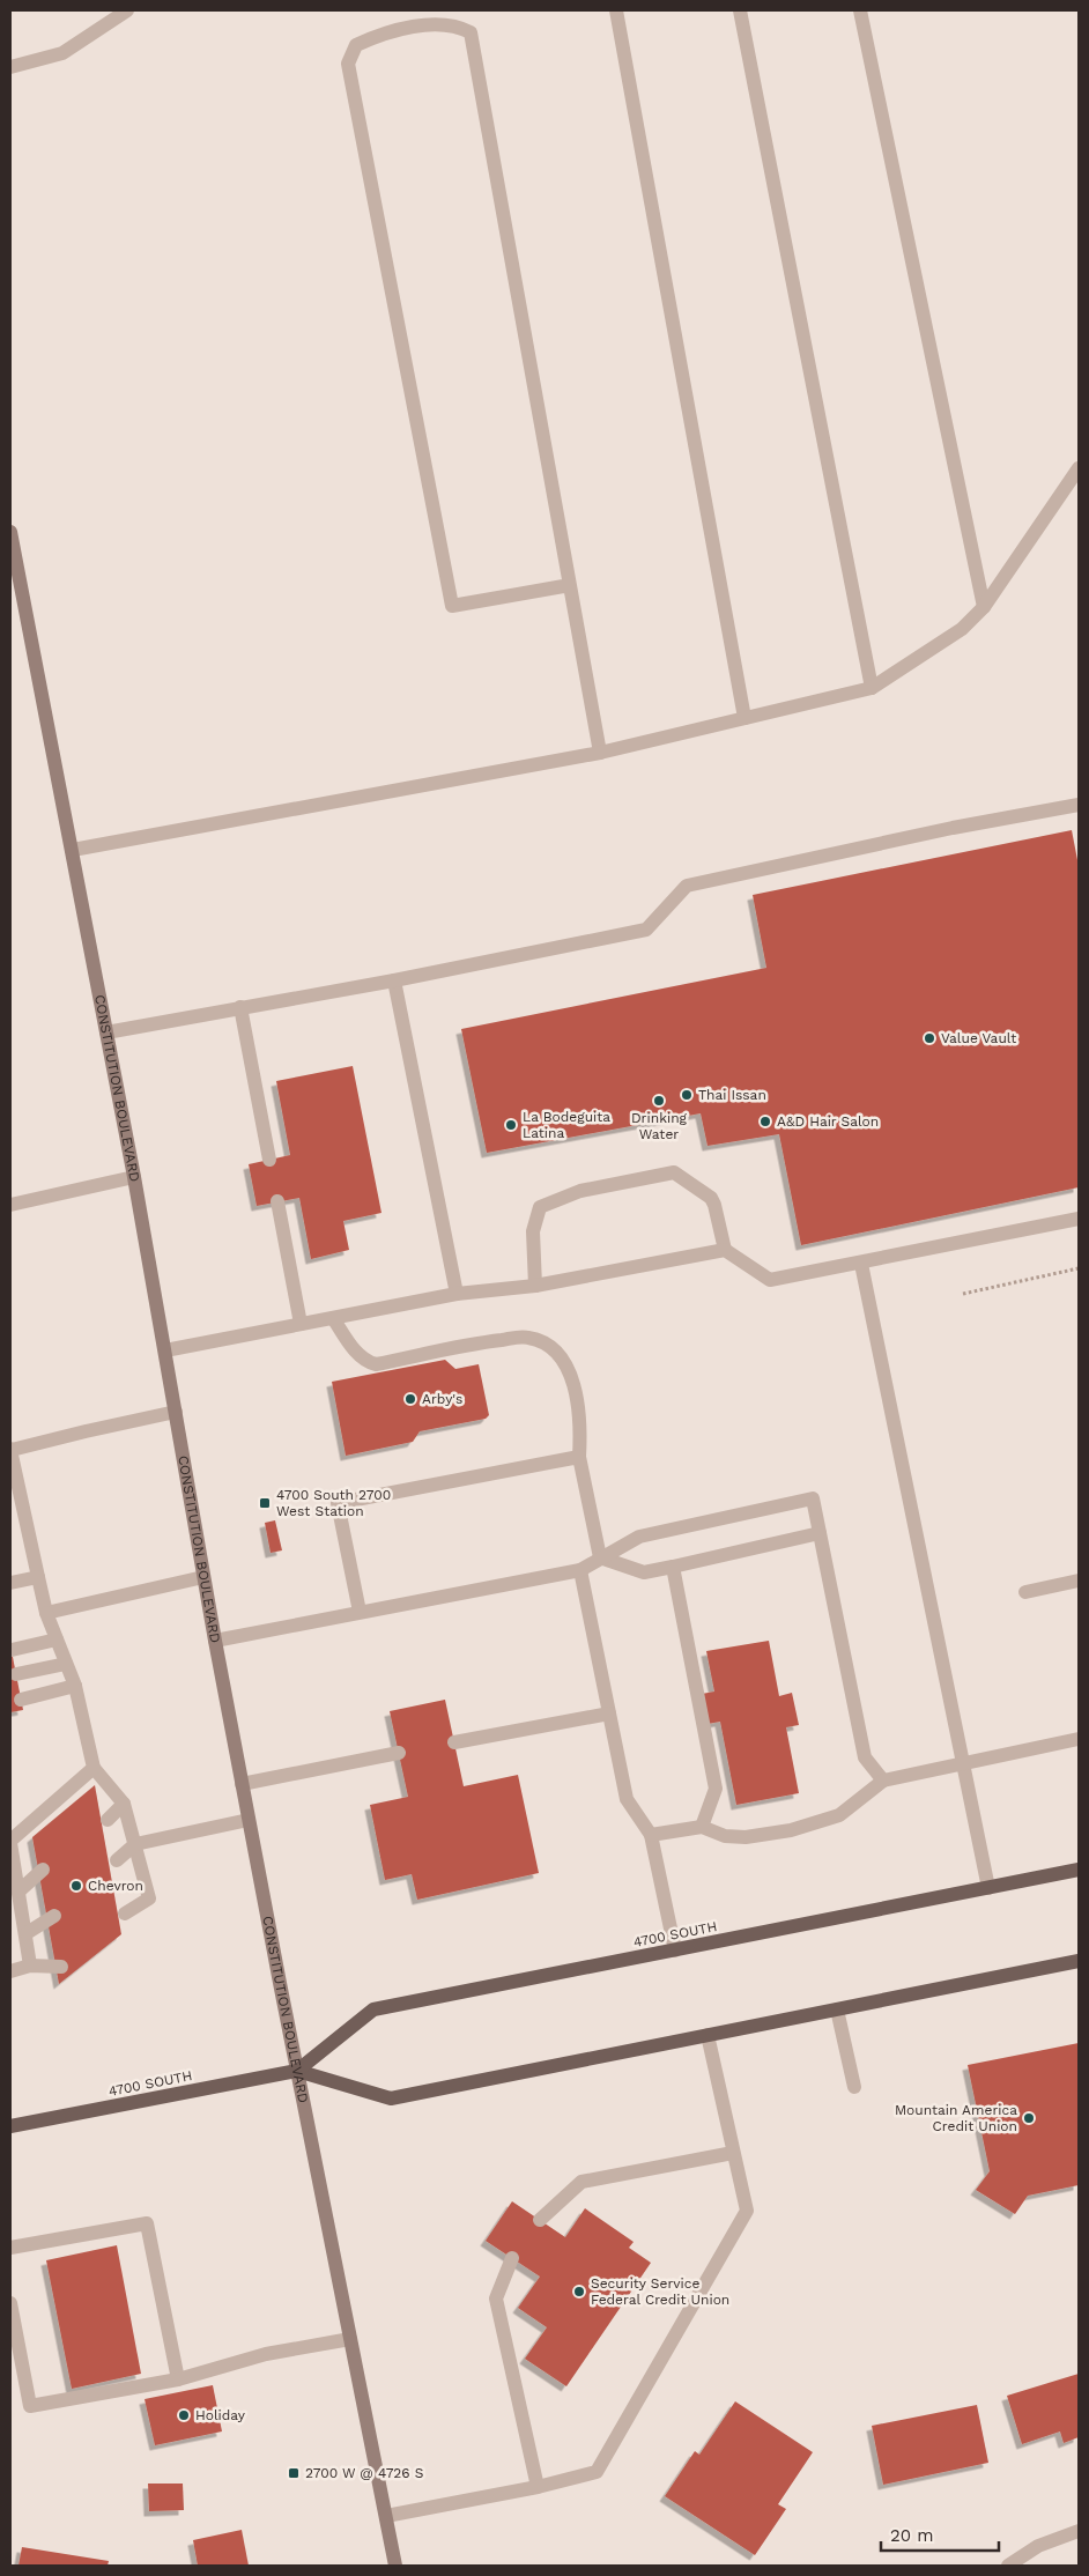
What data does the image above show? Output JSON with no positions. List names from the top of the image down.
{
  "streets": {
    "main road": ["CONSTITUTION BOULEVARD", "4700 SOUTH"]
  },
  "crossings": [
    ["CONSTITUTION BOULEVARD", "4700 SOUTH"]
  ],
  "places": {
    "other": [
      "Value Vault",
      "Thai Issan",
      "Drinking Water",
      "A&D Hair Salon",
      "La Bodeguita Latina",
      "Arby's",
      "Chevron",
      "Mountain America Credit Union",
      "Security Service Federal Credit Union",
      "Holiday"
    ],
    "transit": ["4700 South 2700 West Station", "2700 W @ 4726 S"]
  },
  "scale_bar": "20 m"
}
